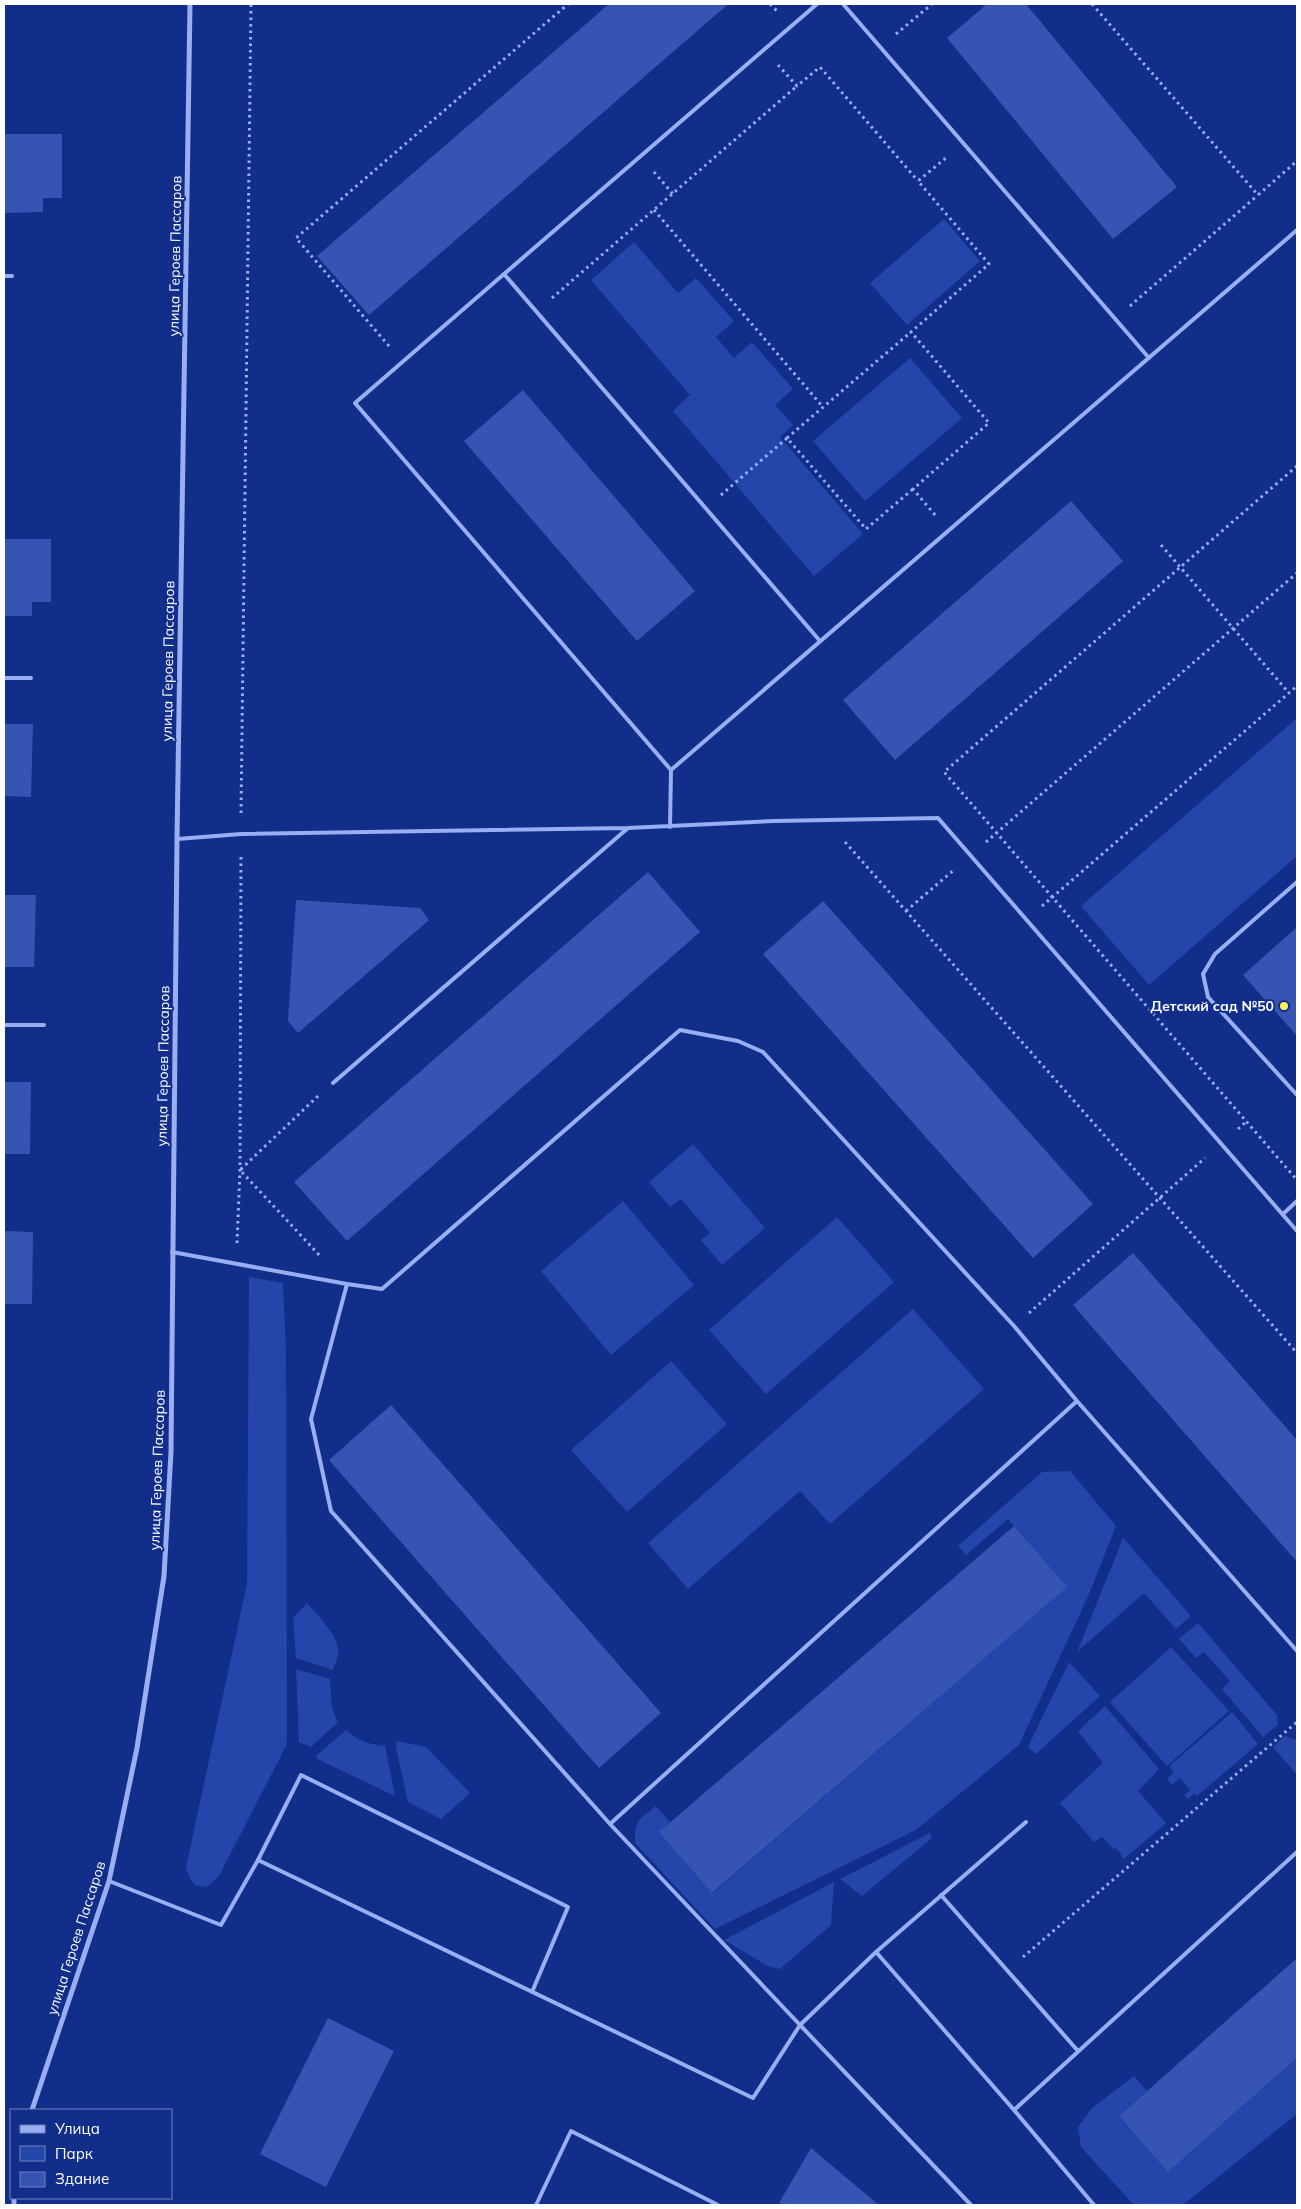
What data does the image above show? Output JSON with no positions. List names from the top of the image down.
{
  "streets": {
    "street": ["улица Героев Пассаров"]
  },
  "places": ["Детский сад №50"],
  "legend": ["Улица", "Парк", "Здание"]
}
